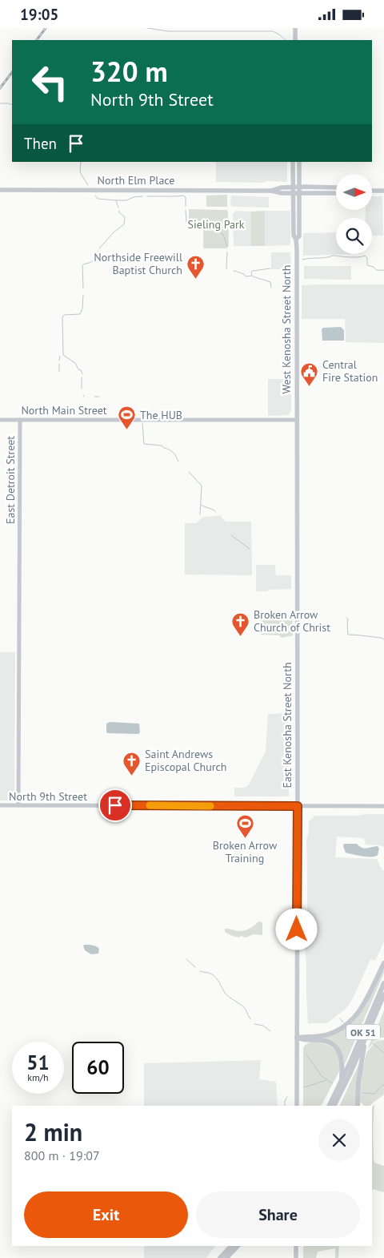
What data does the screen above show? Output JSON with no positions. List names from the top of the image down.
{
  "streets": {
    "highway": ["OK 51"],
    "main road": [
      "North Elm Place",
      "West Kenosha Street North",
      "North Main Street",
      "East Detroit Street",
      "East Kenosha Street North",
      "North 9th Street"
    ]
  },
  "crossings": [
    ["North Elm Place", "West Kenosha Street North"],
    ["West Kenosha Street North", "North Main Street"],
    ["West Kenosha Street North", "East Kenosha Street North"],
    ["North Main Street", "East Detroit Street"],
    ["North Main Street", "East Kenosha Street North"],
    ["East Detroit Street", "North 9th Street"],
    ["East Kenosha Street North", "North 9th Street"]
  ],
  "parks": ["Sieling Park"],
  "places": {
    "church": ["Northside Freewill Baptist Church", "Broken Arrow Church of Christ", "Saint Andrews Episcopal Church"],
    "public building": ["Central Fire Station"],
    "sports": ["The HUB", "Broken Arrow Training"]
  },
  "north": "right",
  "page": {
    "status": "19:05",
    "turn": ["320 m", "North 9th Street"],
    "then": "Then",
    "speed": "51 km/h",
    "limit": "60",
    "heading": ["2 min", "800 m · 19:07"],
    "buttons": ["Exit", "Share"]
  }
}
